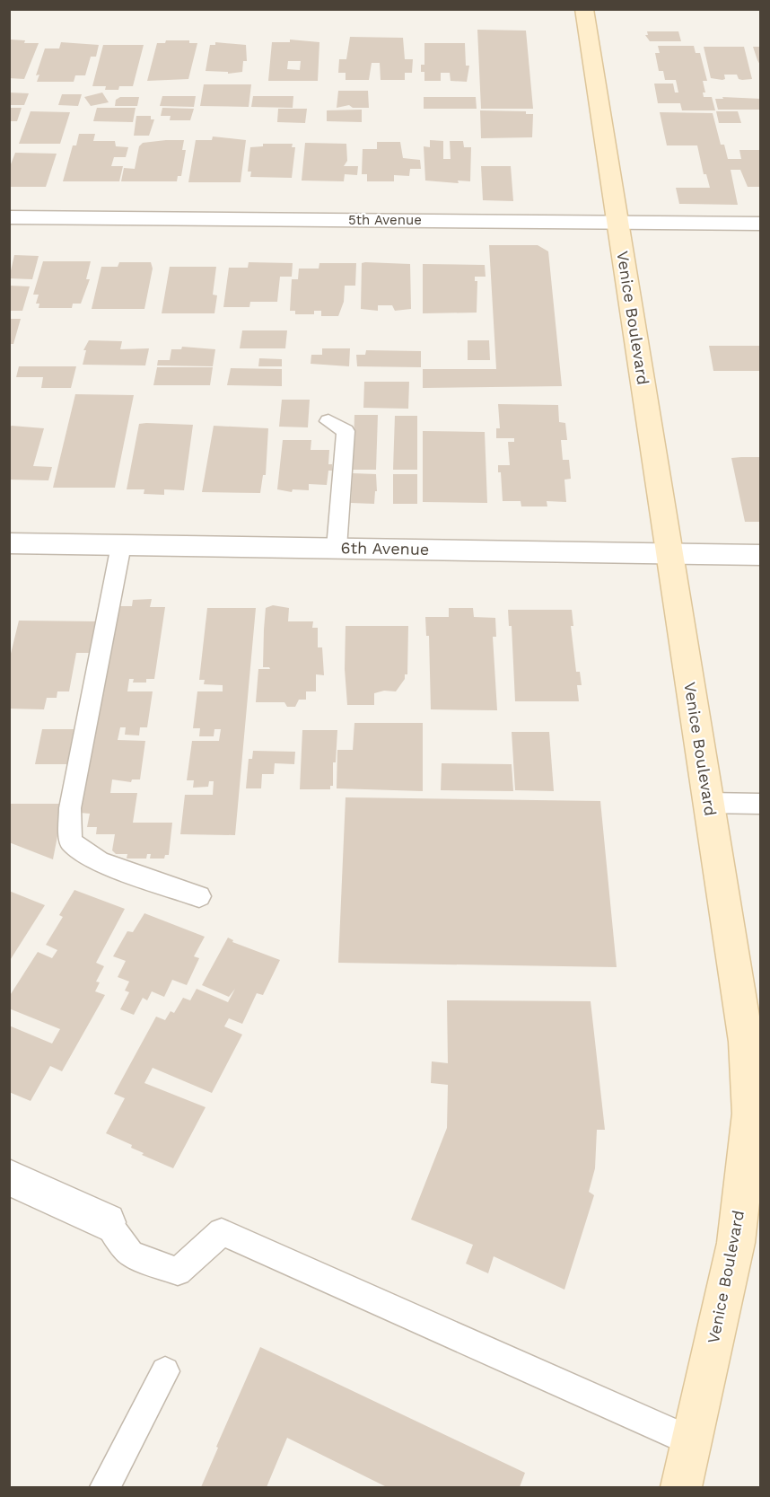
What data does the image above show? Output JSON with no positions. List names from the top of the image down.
{
  "streets": {
    "main road": ["Venice Boulevard"],
    "street": ["5th Avenue", "6th Avenue"]
  },
  "crossings": [
    ["5th Avenue", "Venice Boulevard"],
    ["Venice Boulevard", "6th Avenue"]
  ]
}
